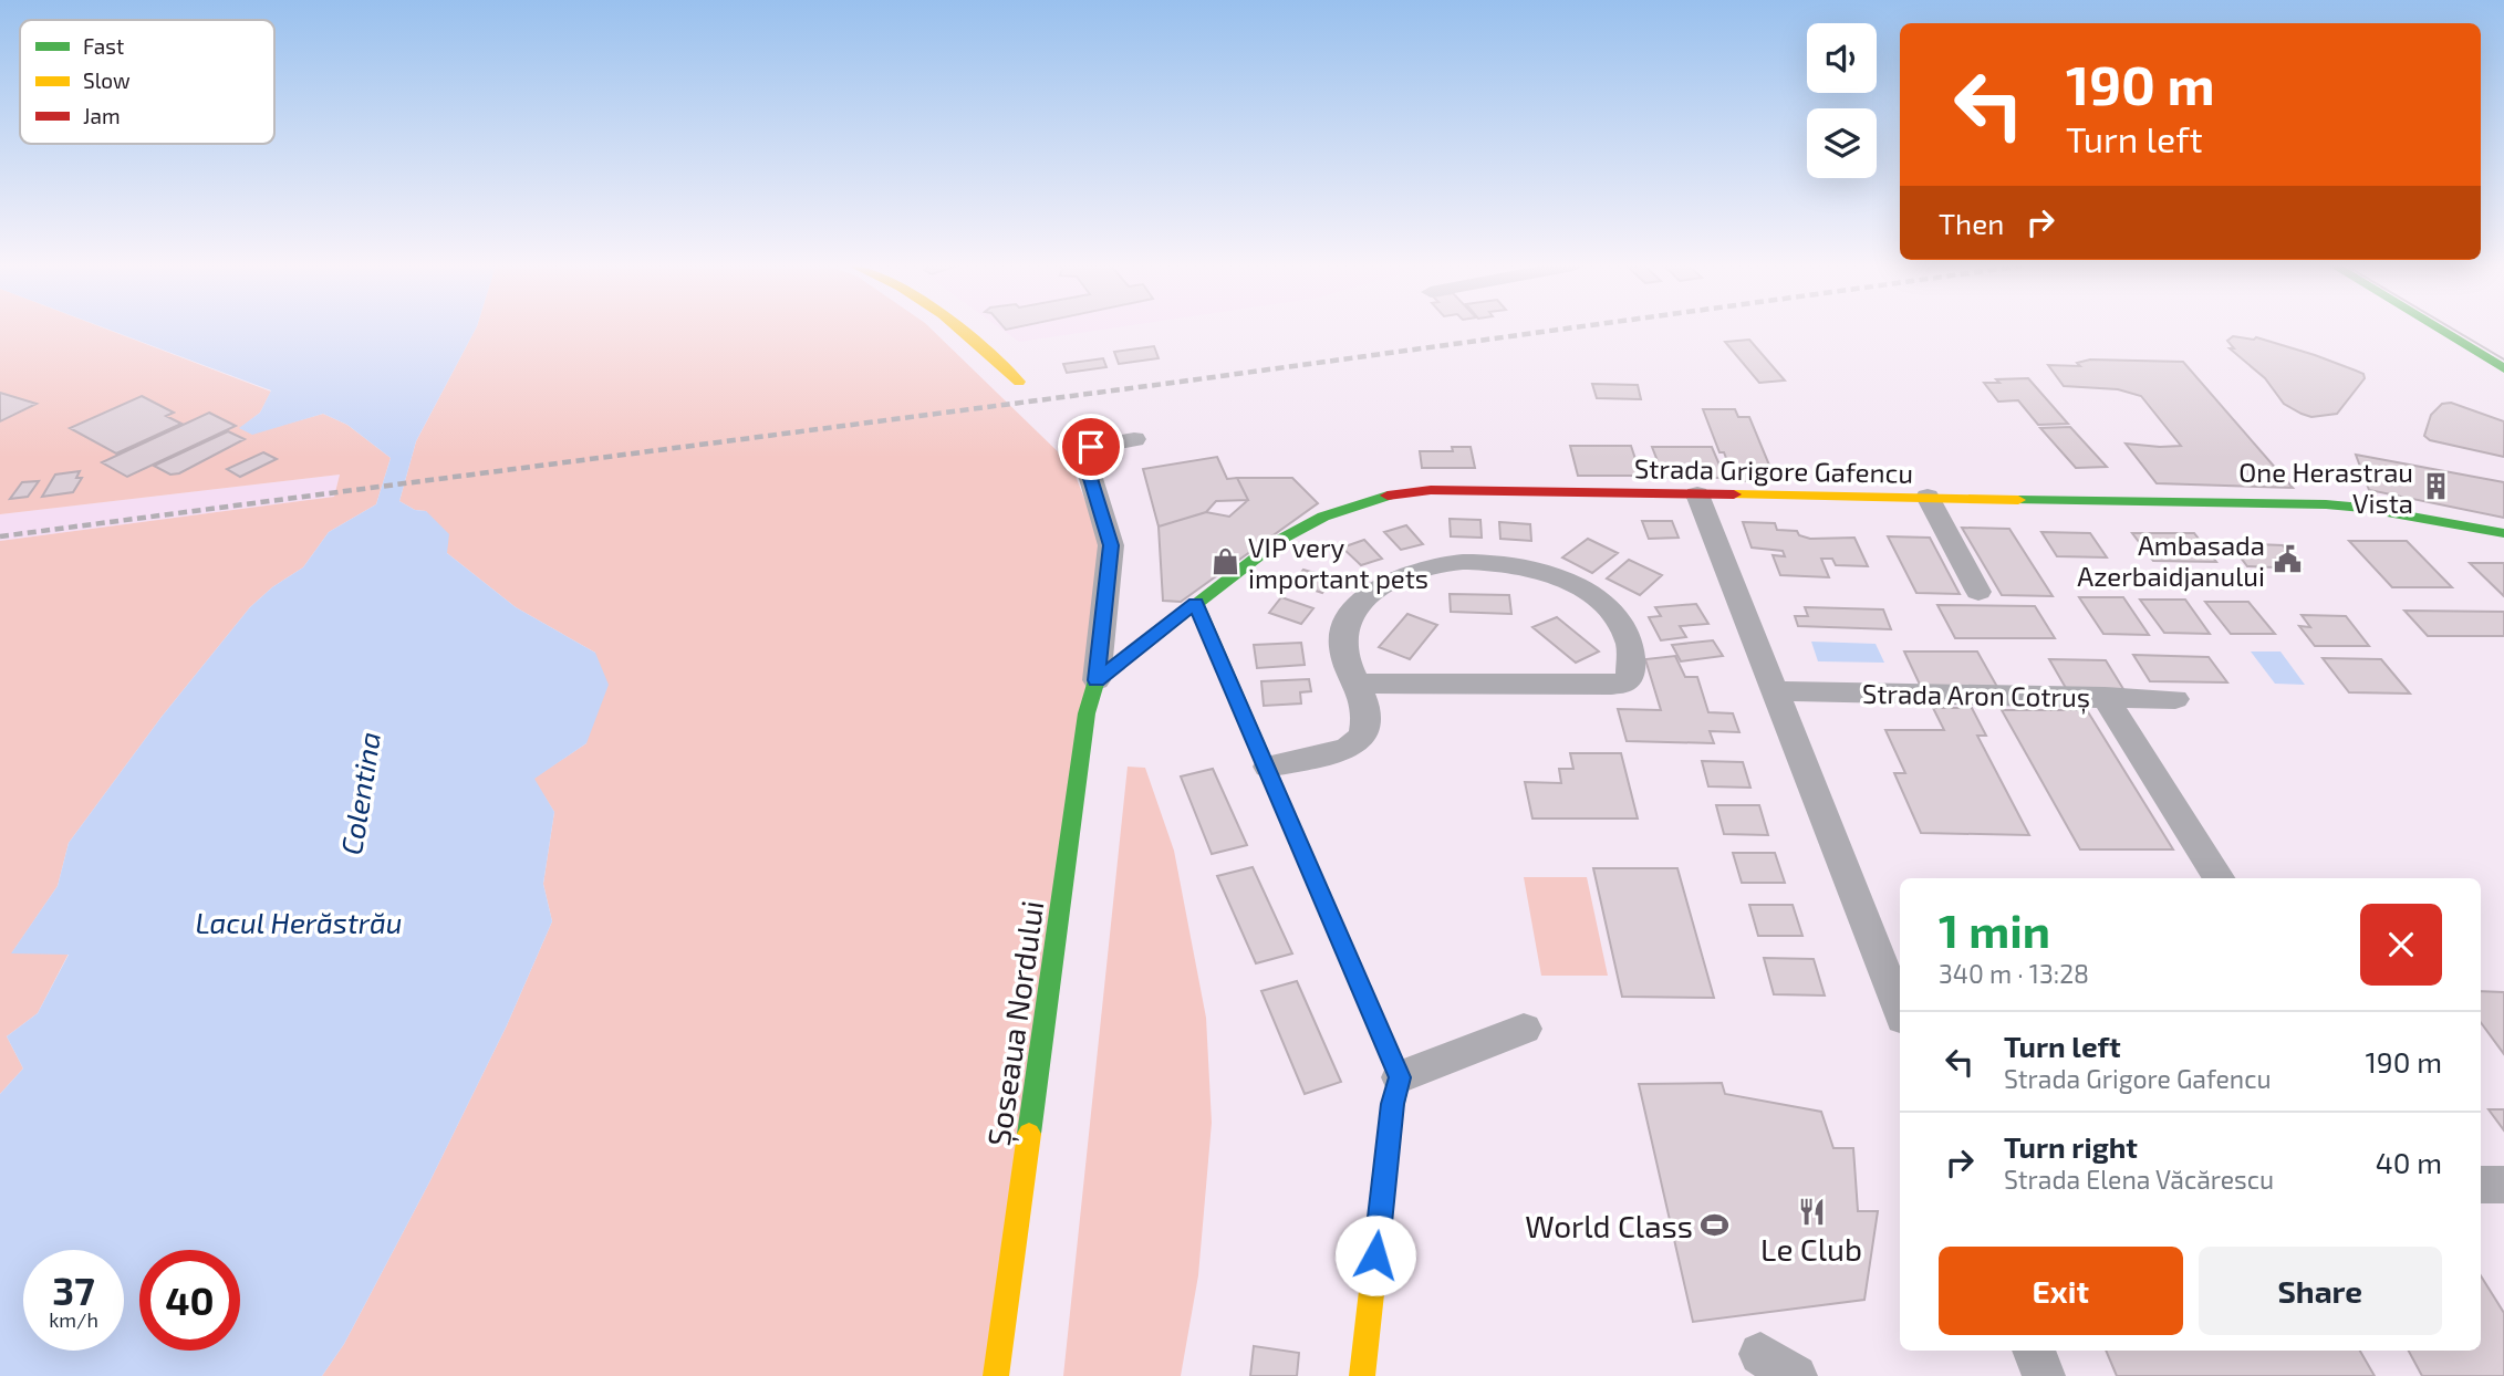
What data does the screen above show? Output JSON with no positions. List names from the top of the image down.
{
  "streets": {
    "street": ["Strada Grigore Gafencu", "Strada Aron Cotruș", "Șoseaua Nordului"]
  },
  "crossings": [
    ["Strada Grigore Gafencu", "Șoseaua Nordului"]
  ],
  "water": ["Colentina", "Lacul Herăstrău"],
  "places": {
    "building": ["One Herastrau Vista"],
    "public building": ["Ambasada Azerbaidjanului"],
    "shop": ["VIP very important pets"],
    "restaurant": ["Le Club"],
    "sports": ["World Class"]
  },
  "legend": ["Fast", "Slow", "Jam"],
  "page": {
    "turn": ["190 m", "Turn left"],
    "then": "Then",
    "heading": ["1 min", "340 m · 13:28"],
    "list": [
      {
        "name": "Turn left",
        "note": "Strada Grigore Gafencu",
        "value": "190 m"
      },
      {
        "name": "Turn right",
        "note": "Strada Elena Văcărescu",
        "value": "40 m"
      }
    ],
    "buttons": ["Exit", "Share"],
    "speed": "37 km/h",
    "limit": "40"
  }
}
